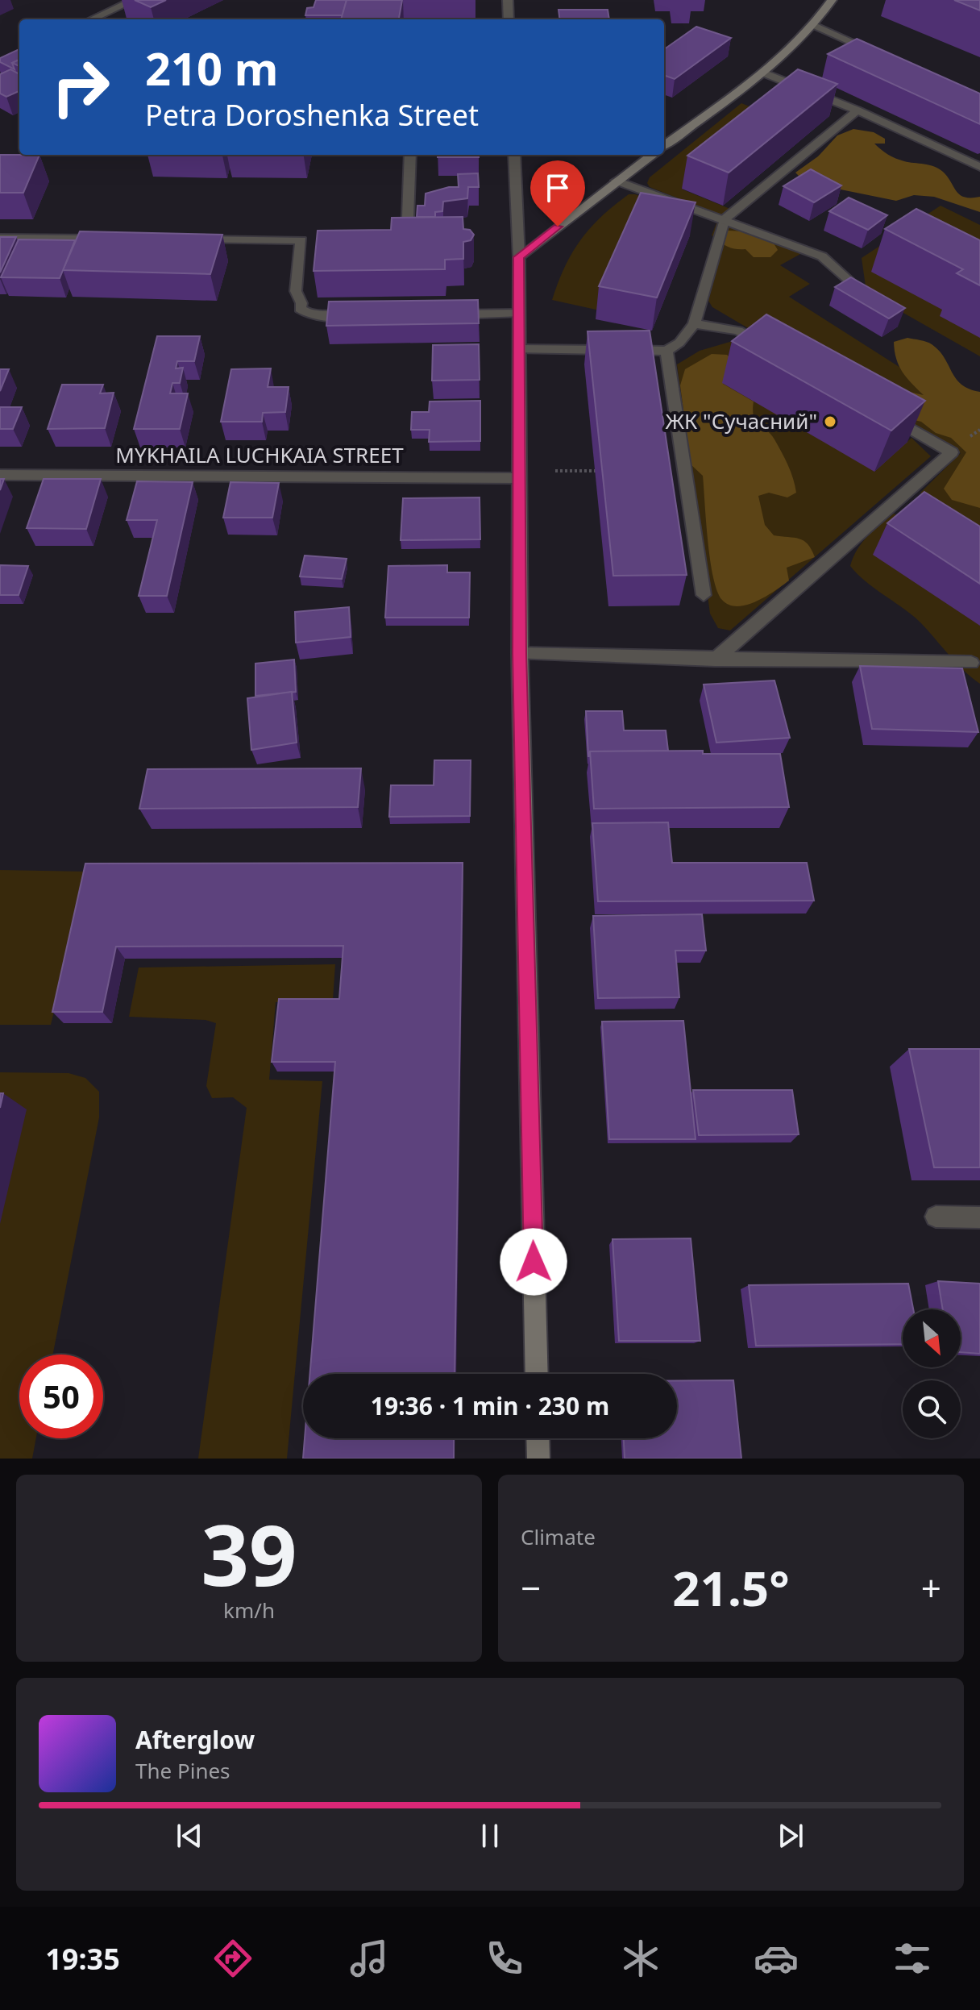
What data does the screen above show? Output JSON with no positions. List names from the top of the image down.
{
  "streets": {
    "street": ["MYKHAILA LUCHKAIA STREET"]
  },
  "places": ["ЖК \"Сучасний\""],
  "north": "bottom right",
  "page": {
    "turn": ["210 m", "Petra Doroshenka Street"],
    "limit": "50",
    "trip": "19:36 · 1 min · 230 m",
    "tile": [
      ["39", "km/h"],
      "Climate"
    ],
    "heat": ["−", "21.5°", "+"],
    "song": ["Afterglow", "The Pines"],
    "tabs": "19:35"
  }
}
